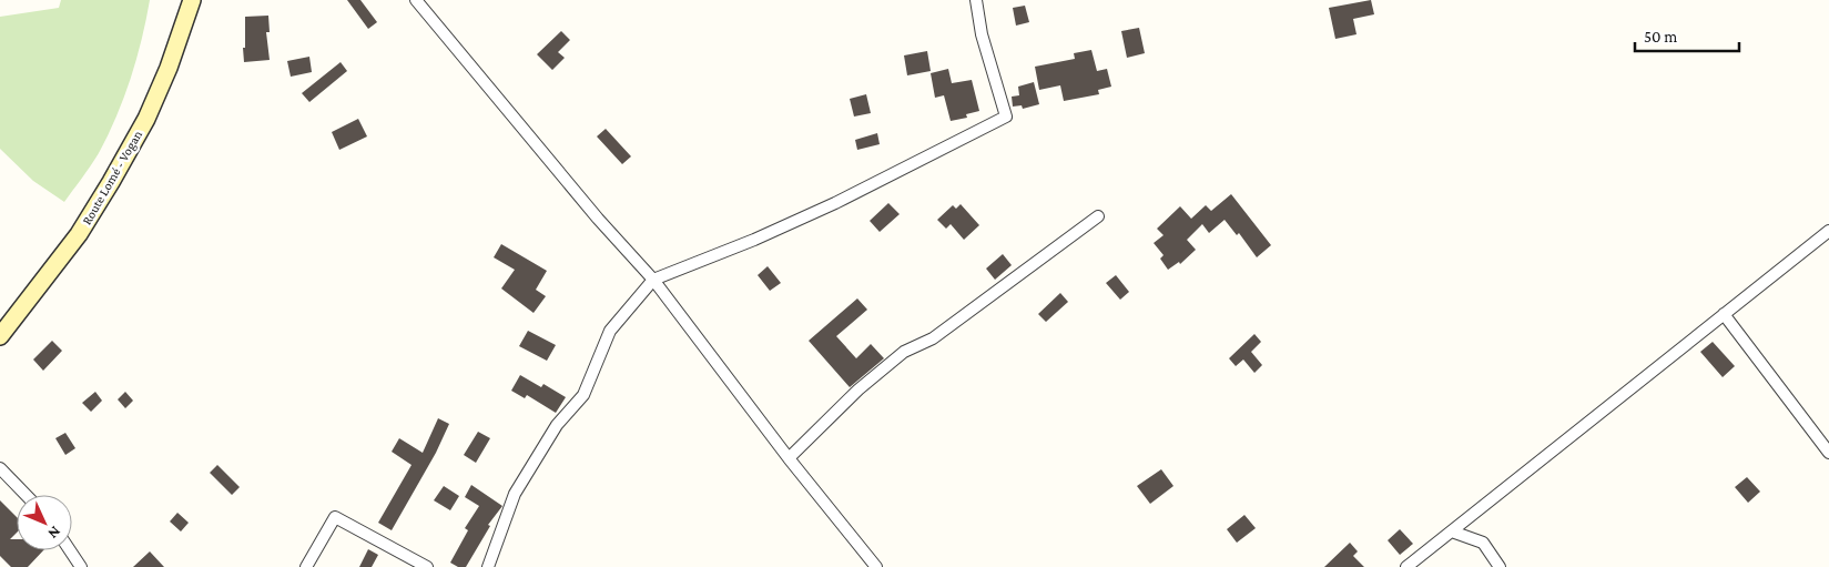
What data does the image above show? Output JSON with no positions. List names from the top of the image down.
{
  "streets": {
    "main road": ["Route Lomé - Vogan"]
  },
  "scale_bar": "50 m",
  "north": "bottom right"
}
